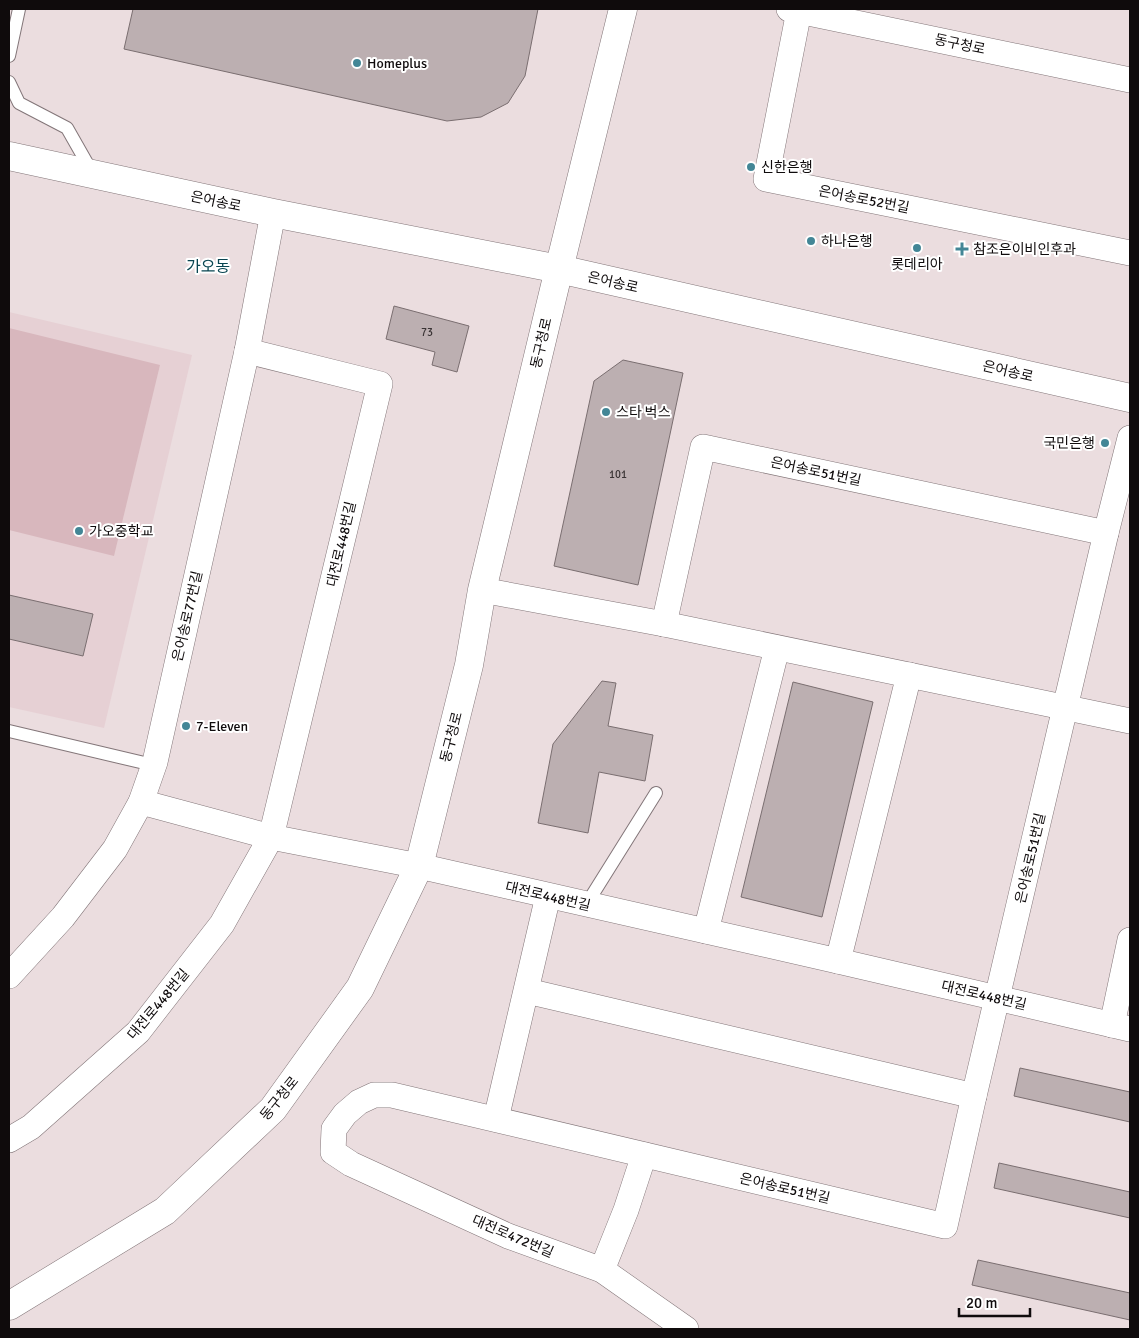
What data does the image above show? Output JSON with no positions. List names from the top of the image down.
{
  "streets": {
    "main road": ["동구청로", "은어송로"],
    "street": [
      "은어송로52번길",
      "은어송로51번길",
      "대전로448번길",
      "은어송로77번길",
      "대전로472번길"
    ]
  },
  "crossings": [
    ["동구청로", "은어송로52번길"],
    ["동구청로", "은어송로"],
    ["동구청로", "대전로448번길"],
    ["은어송로", "은어송로77번길"],
    ["은어송로51번길", "대전로448번길"],
    ["은어송로51번길", "대전로472번길"],
    ["대전로448번길", "은어송로77번길"]
  ],
  "districts": ["가오동"],
  "places": {
    "other": [
      "Homeplus",
      "신한은행",
      "하나은행",
      "롯데리아",
      "스타 벅스",
      "국민은행",
      "가오중학교",
      "7-Eleven"
    ],
    "health": ["참조은이비인후과"]
  },
  "house_numbers": ["73", "101"],
  "scale_bar": "20 m"
}
